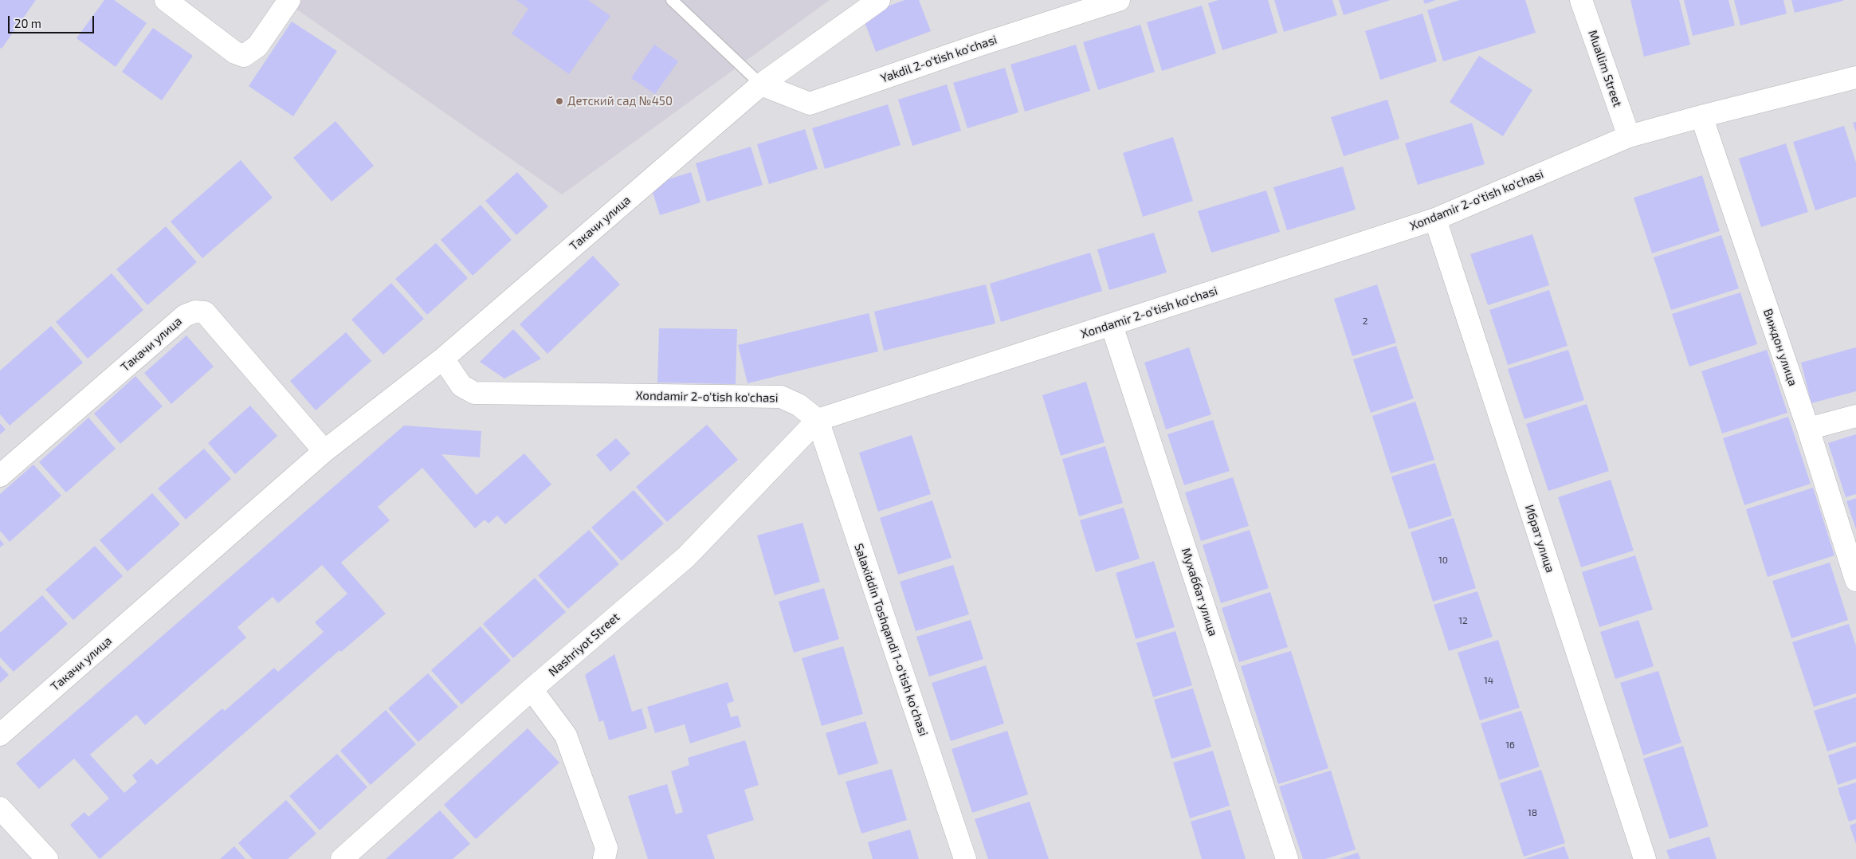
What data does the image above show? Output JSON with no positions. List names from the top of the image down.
{
  "streets": {
    "street": [
      "Yakdil 2-o'tish ko'chasi",
      "Muallim Street",
      "Xondamir 2-o'tish ko'chasi",
      "Такачи улица",
      "Виждон улица",
      "Ибрат улица",
      "Мухаббат улица",
      "Salaxiddin Toshqandi 1-o'tish ko'chasi",
      "Nashriyot Street"
    ]
  },
  "crossings": [
    ["Yakdil 2-o'tish ko'chasi", "Такачи улица"],
    ["Muallim Street", "Xondamir 2-o'tish ko'chasi"],
    ["Xondamir 2-o'tish ko'chasi", "Такачи улица"],
    ["Xondamir 2-o'tish ko'chasi", "Виждон улица"],
    ["Xondamir 2-o'tish ko'chasi", "Ибрат улица"],
    ["Xondamir 2-o'tish ko'chasi", "Мухаббат улица"],
    ["Xondamir 2-o'tish ko'chasi", "Salaxiddin Toshqandi 1-o'tish ko'chasi"],
    ["Xondamir 2-o'tish ko'chasi", "Nashriyot Street"],
    ["Salaxiddin Toshqandi 1-o'tish ko'chasi", "Nashriyot Street"]
  ],
  "places": ["Детский сад №450"],
  "house_numbers": [
    "2",
    "10",
    "12",
    "14",
    "16",
    "18"
  ],
  "scale_bar": "20 m"
}
